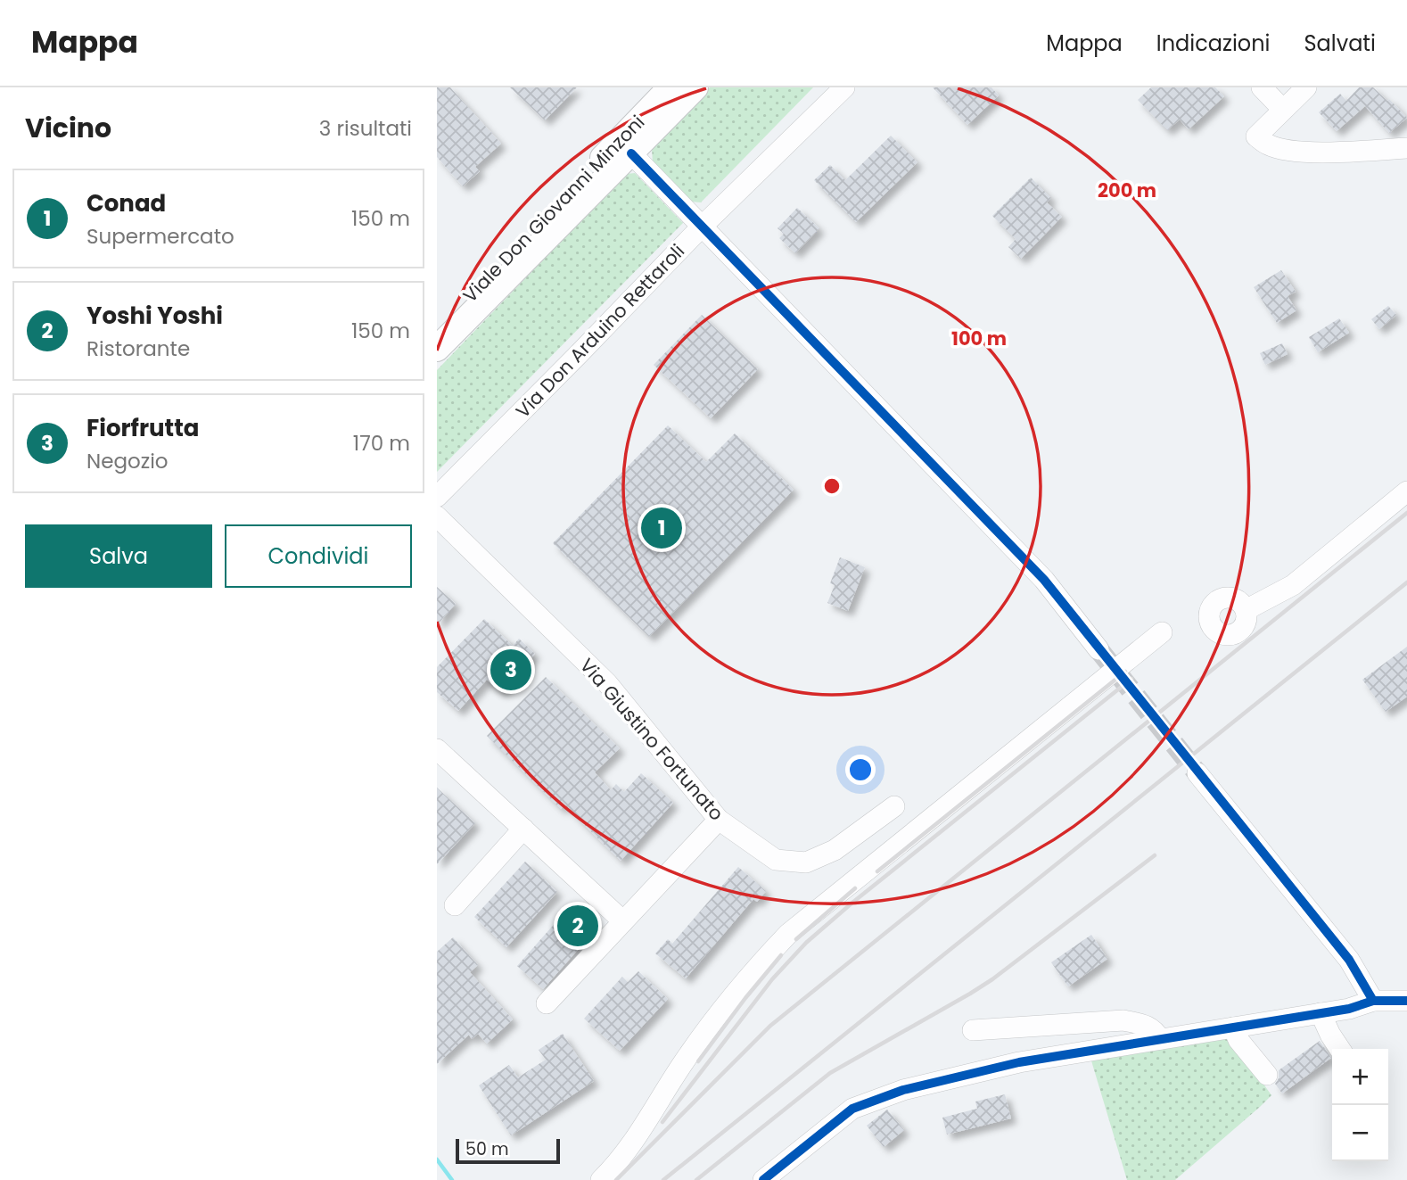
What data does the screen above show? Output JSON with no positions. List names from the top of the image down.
{
  "streets": {
    "main road": ["Viale Don Giovanni Minzoni"],
    "street": ["Via Don Arduino Rettaroli", "Via Giustino Fortunato"]
  },
  "scale_bar": "50 m",
  "page": {
    "header": "Mappa",
    "nav": ["Mappa", "Indicazioni", "Salvati"],
    "heading": ["Vicino", "3 risultati"],
    "list": [
      {
        "mark": "1",
        "name": "Conad",
        "note": "Supermercato",
        "value": "150 m"
      },
      {
        "mark": "2",
        "name": "Yoshi Yoshi",
        "note": "Ristorante",
        "value": "150 m"
      },
      {
        "mark": "3",
        "name": "Fiorfrutta",
        "note": "Negozio",
        "value": "170 m"
      }
    ],
    "pins": ["1", "3", "2"],
    "buttons": ["Salva", "Condividi"],
    "map_buttons": ["+", "−"],
    "scale": "50 m"
  },
  "rings": ["200 m", "100 m"]
}
